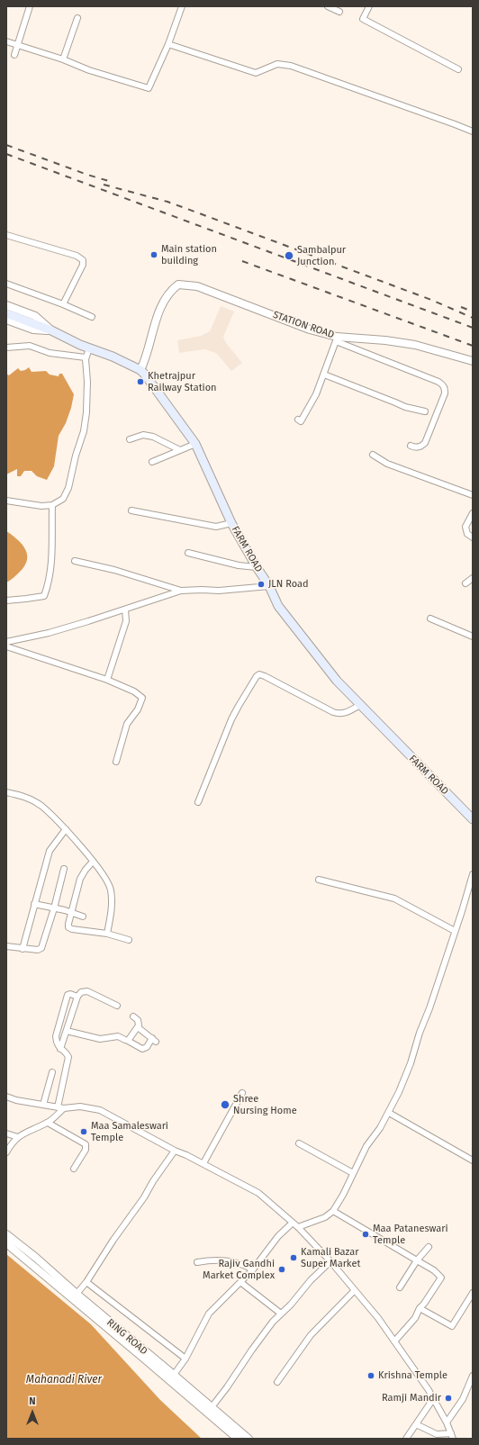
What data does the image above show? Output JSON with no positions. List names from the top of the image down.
{
  "streets": {
    "main road": ["FARM ROAD"],
    "street": ["STATION ROAD", "RING ROAD"]
  },
  "crossings": [
    ["STATION ROAD", "FARM ROAD"]
  ],
  "water": ["Mahanadi River"],
  "places": [
    "Main station building",
    "Sambalpur Junction",
    "Khetrajpur Railway Station",
    "JLN Road",
    "Shree Nursing Home",
    "Maa Samaleswari Temple",
    "Maa Pataneswari Temple",
    "Kamali Bazar Super Market",
    "Rajiv Gandhi Market Complex",
    "Krishna Temple",
    "Ramji Mandir"
  ],
  "north": "top"
}
